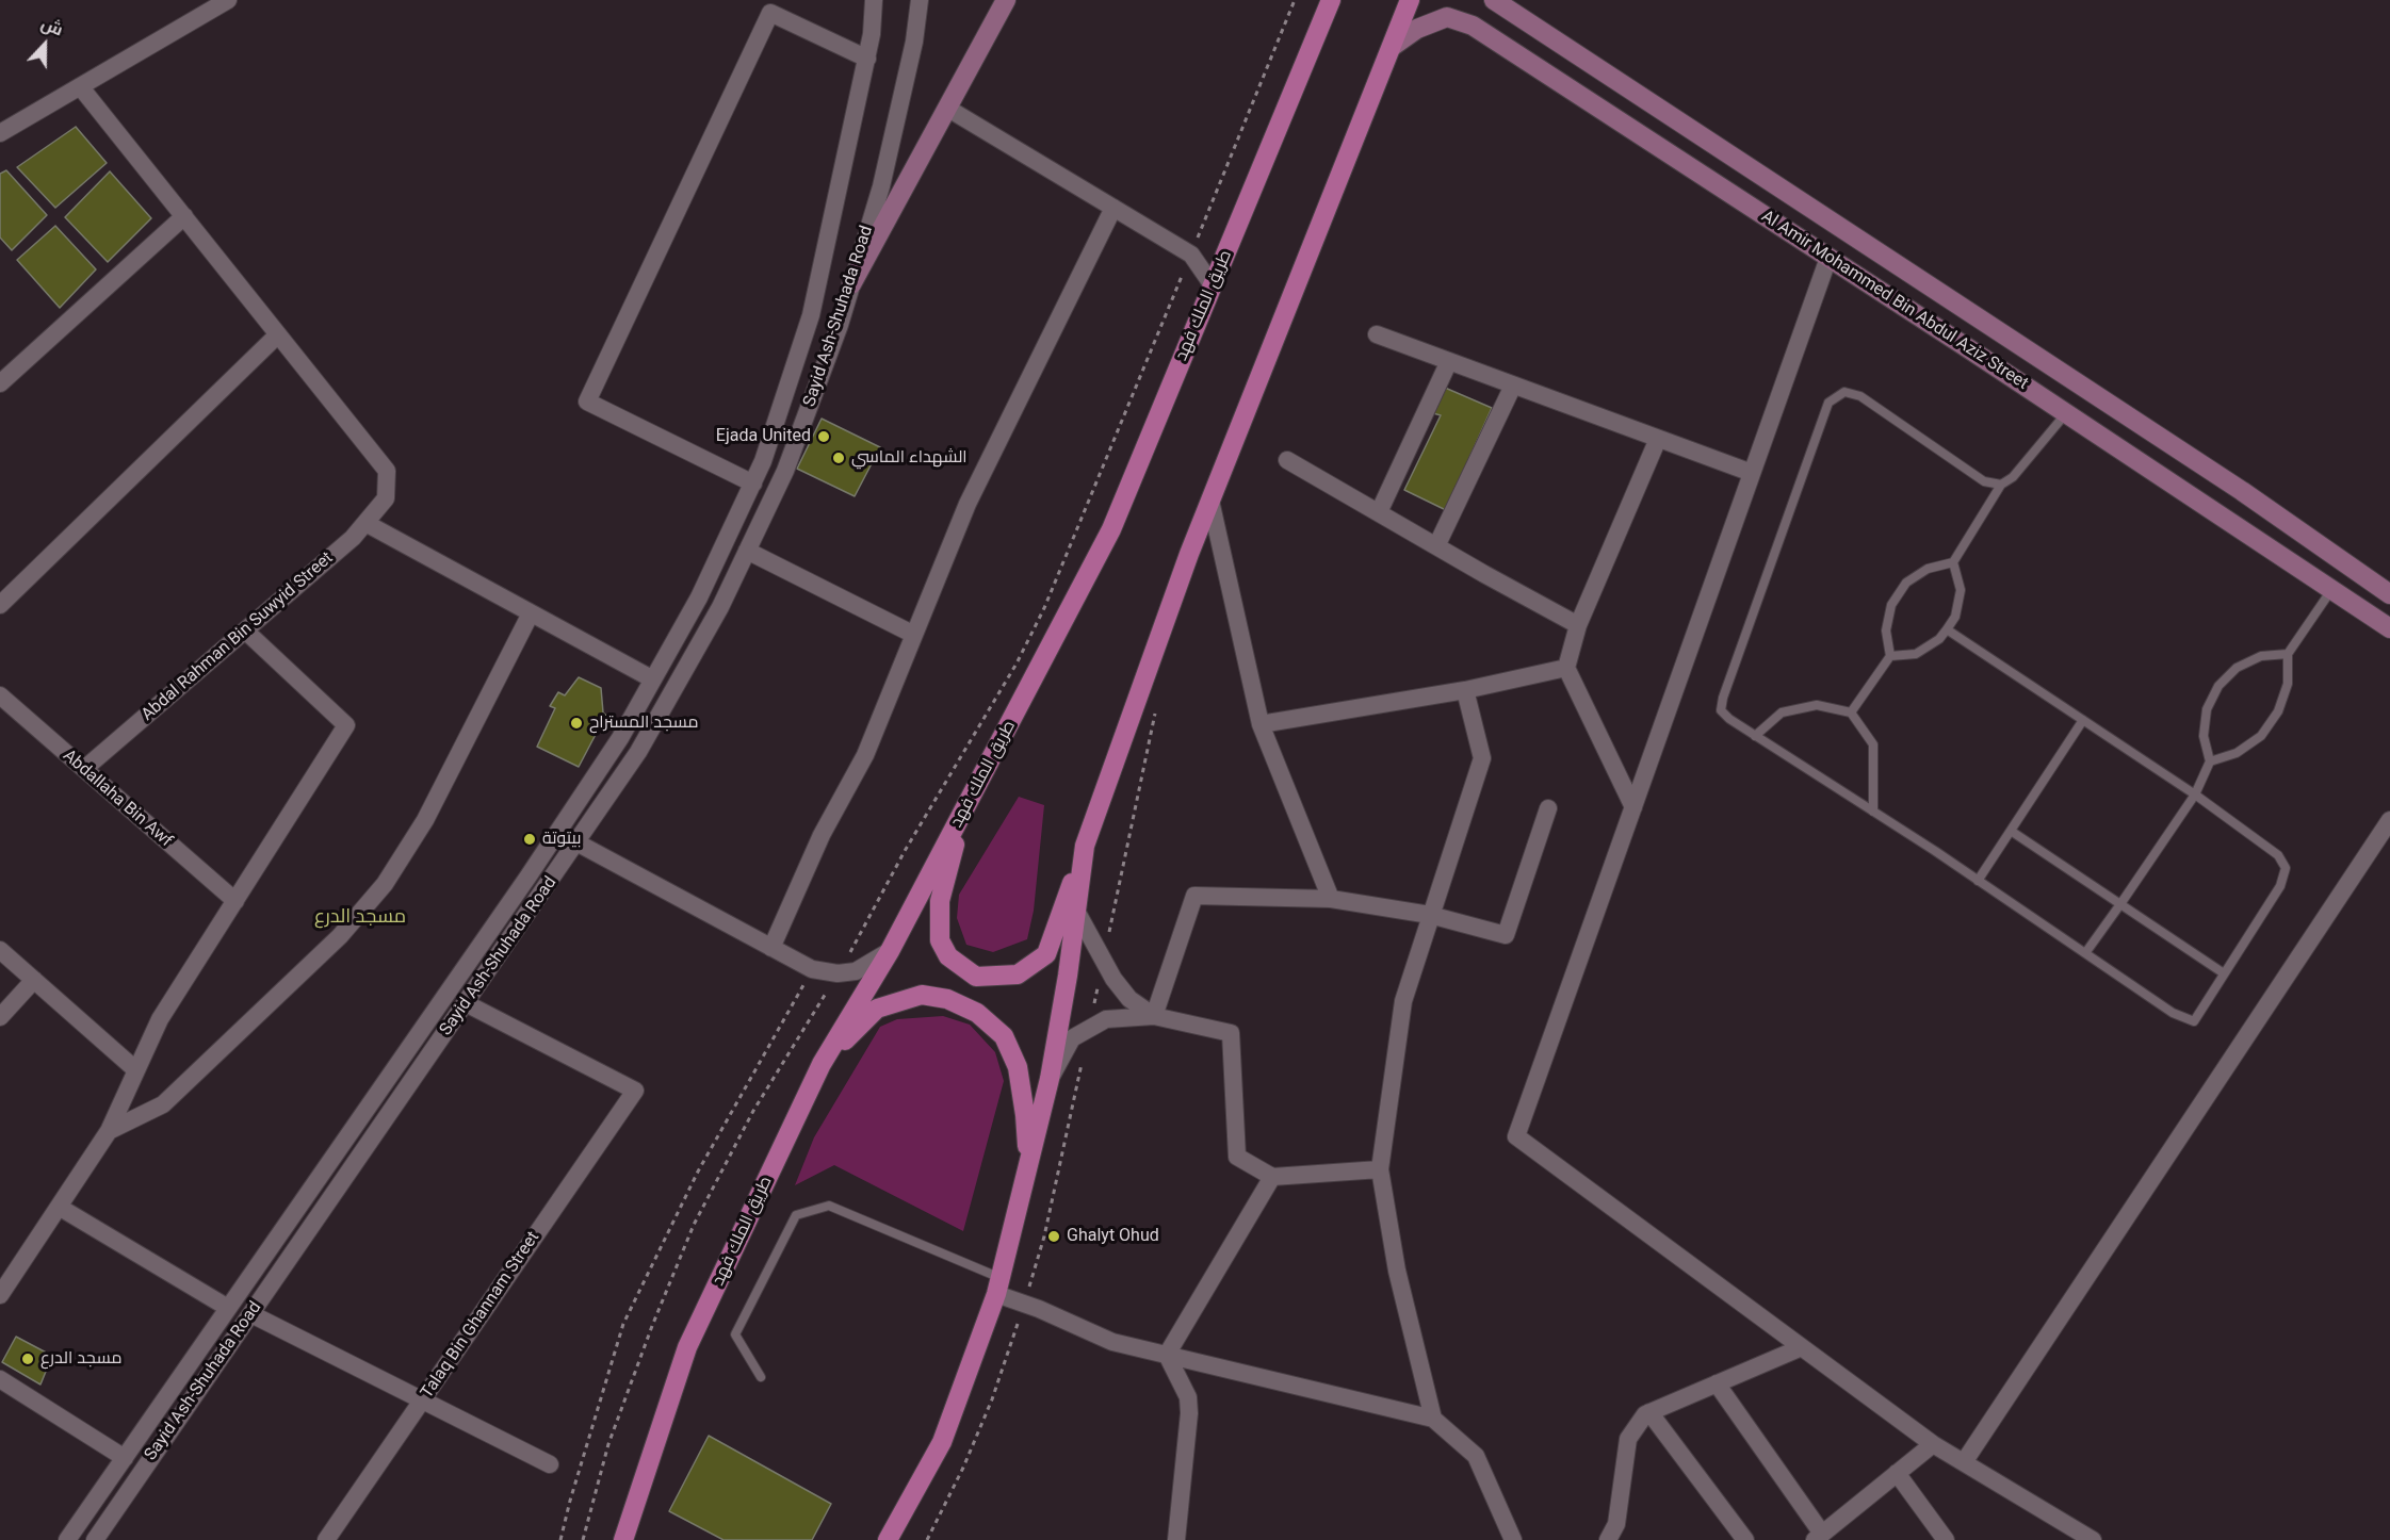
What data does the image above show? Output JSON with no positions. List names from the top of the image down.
{
  "streets": {
    "main road": ["Al Amir Mohammed Bin Abdul Aziz Street", "طريق الملك فهد"],
    "street": [
      "Sayid Ash-Shuhada Road",
      "Abdal Rahman Bin Suwyid Street",
      "Abdallaha Bin Awf",
      "Talaq Bin Ghannam Street"
    ]
  },
  "crossings": [
    ["Sayid Ash-Shuhada Road", "Talaq Bin Ghannam Street"],
    ["Abdal Rahman Bin Suwyid Street", "Abdallaha Bin Awf"]
  ],
  "districts": ["مسجد الدرع"],
  "places": [
    "Ejada United",
    "الشهداء الماسي",
    "مسجد المستراح",
    "بيتوتة",
    "Ghalyt Ohud",
    "مسجد الدرع"
  ],
  "north": "top"
}
